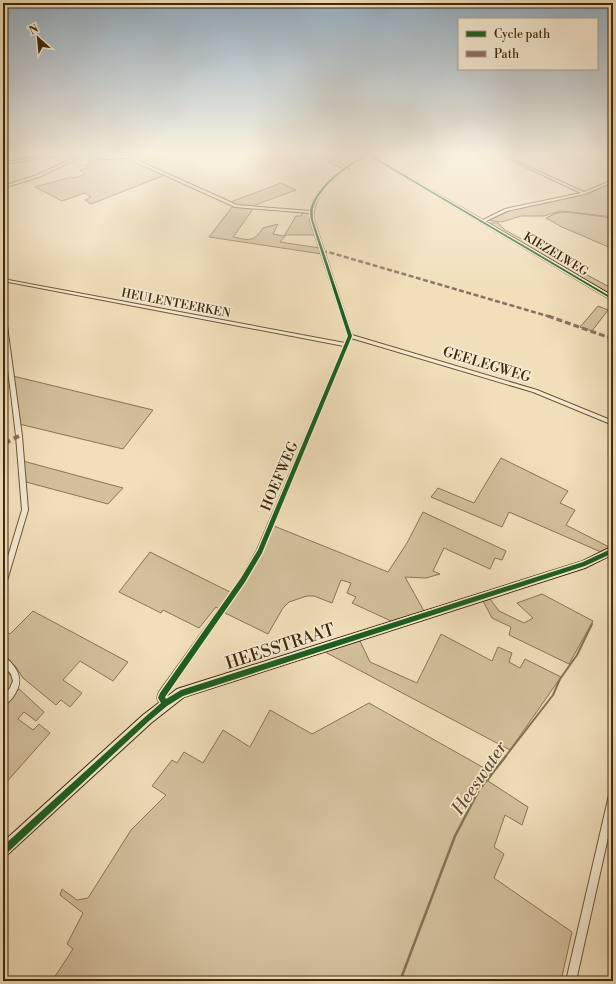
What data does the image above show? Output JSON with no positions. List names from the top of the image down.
{
  "streets": {
    "main road": ["KIEZELWEG"],
    "street": [
      "HEULENTEERKEN",
      "GEELEGWEG",
      "HOEFWEG",
      "HEESSTRAAT"
    ]
  },
  "crossings": [
    ["HEULENTEERKEN", "HOEFWEG"],
    ["GEELEGWEG", "HOEFWEG"],
    ["HOEFWEG", "HEESSTRAAT"]
  ],
  "water": ["Heeswater"],
  "legend": ["Cycle path", "Path"],
  "north": "top left"
}
